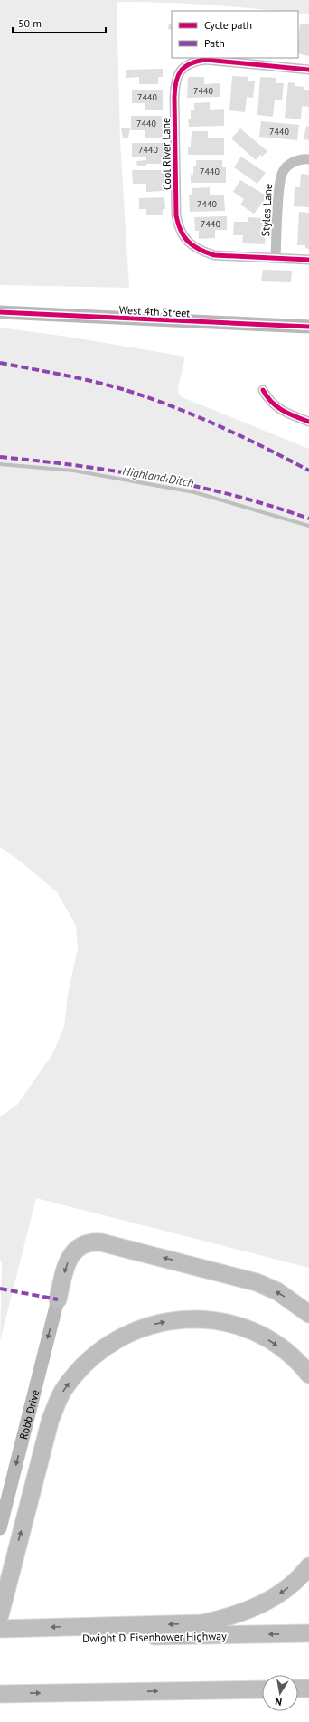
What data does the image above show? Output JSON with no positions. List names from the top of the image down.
{
  "streets": {
    "highway": ["Dwight D. Eisenhower Highway"],
    "main road": ["West 4th Street", "Robb Drive"],
    "street": ["Cool River Lane", "Styles Lane"]
  },
  "crossings": [
    ["Cool River Lane", "Styles Lane"]
  ],
  "one_way": ["Robb Drive"],
  "water": ["Highland Ditch"],
  "house_numbers": [
    "7440",
    "7440",
    "7440",
    "7440",
    "7440",
    "7440",
    "7440",
    "7440"
  ],
  "legend": ["Cycle path", "Path"],
  "scale_bar": "50 m",
  "north": "bottom"
}
